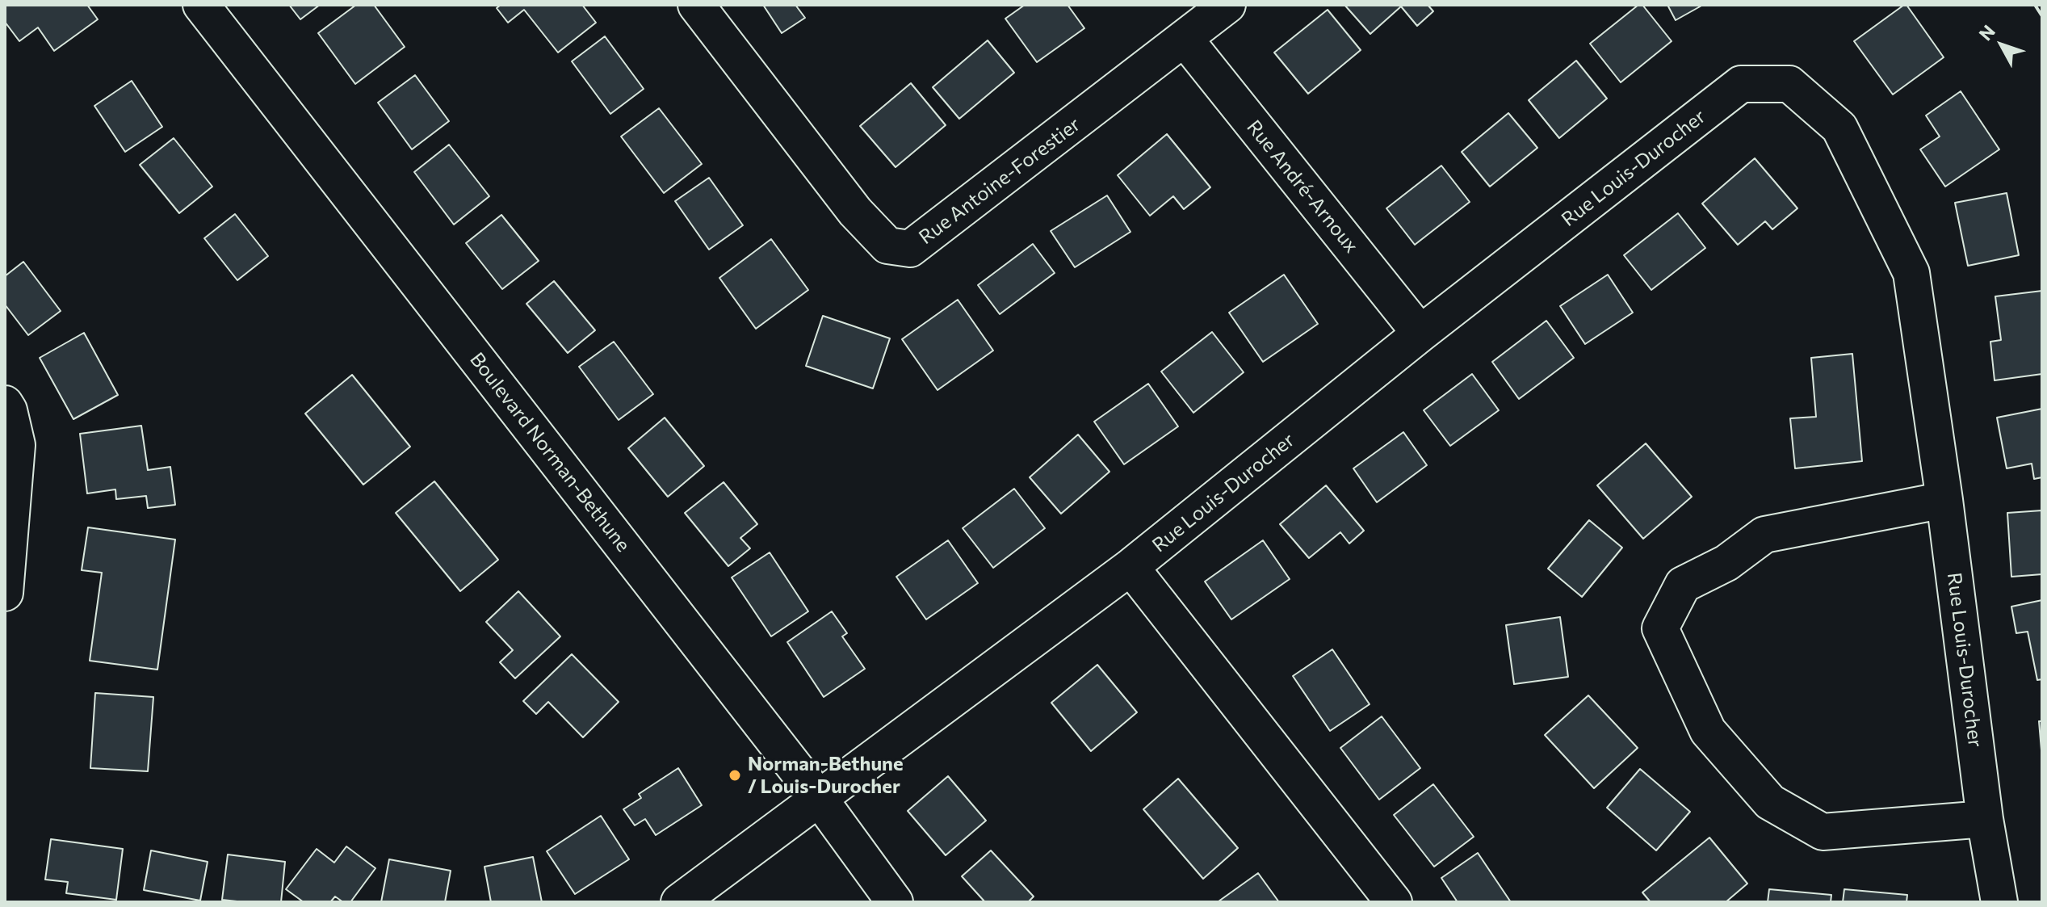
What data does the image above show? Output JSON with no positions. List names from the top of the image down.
{
  "streets": {
    "street": [
      "Rue Louis-Durocher",
      "Rue Antoine-Forestier",
      "Rue André-Arnoux",
      "Boulevard Norman-Bethune"
    ]
  },
  "crossings": [
    ["Rue Louis-Durocher", "Rue André-Arnoux"],
    ["Rue Louis-Durocher", "Boulevard Norman-Bethune"],
    ["Rue Antoine-Forestier", "Rue André-Arnoux"]
  ],
  "places": ["Norman-Bethune / Louis-Durocher"],
  "north": "top left"
}
